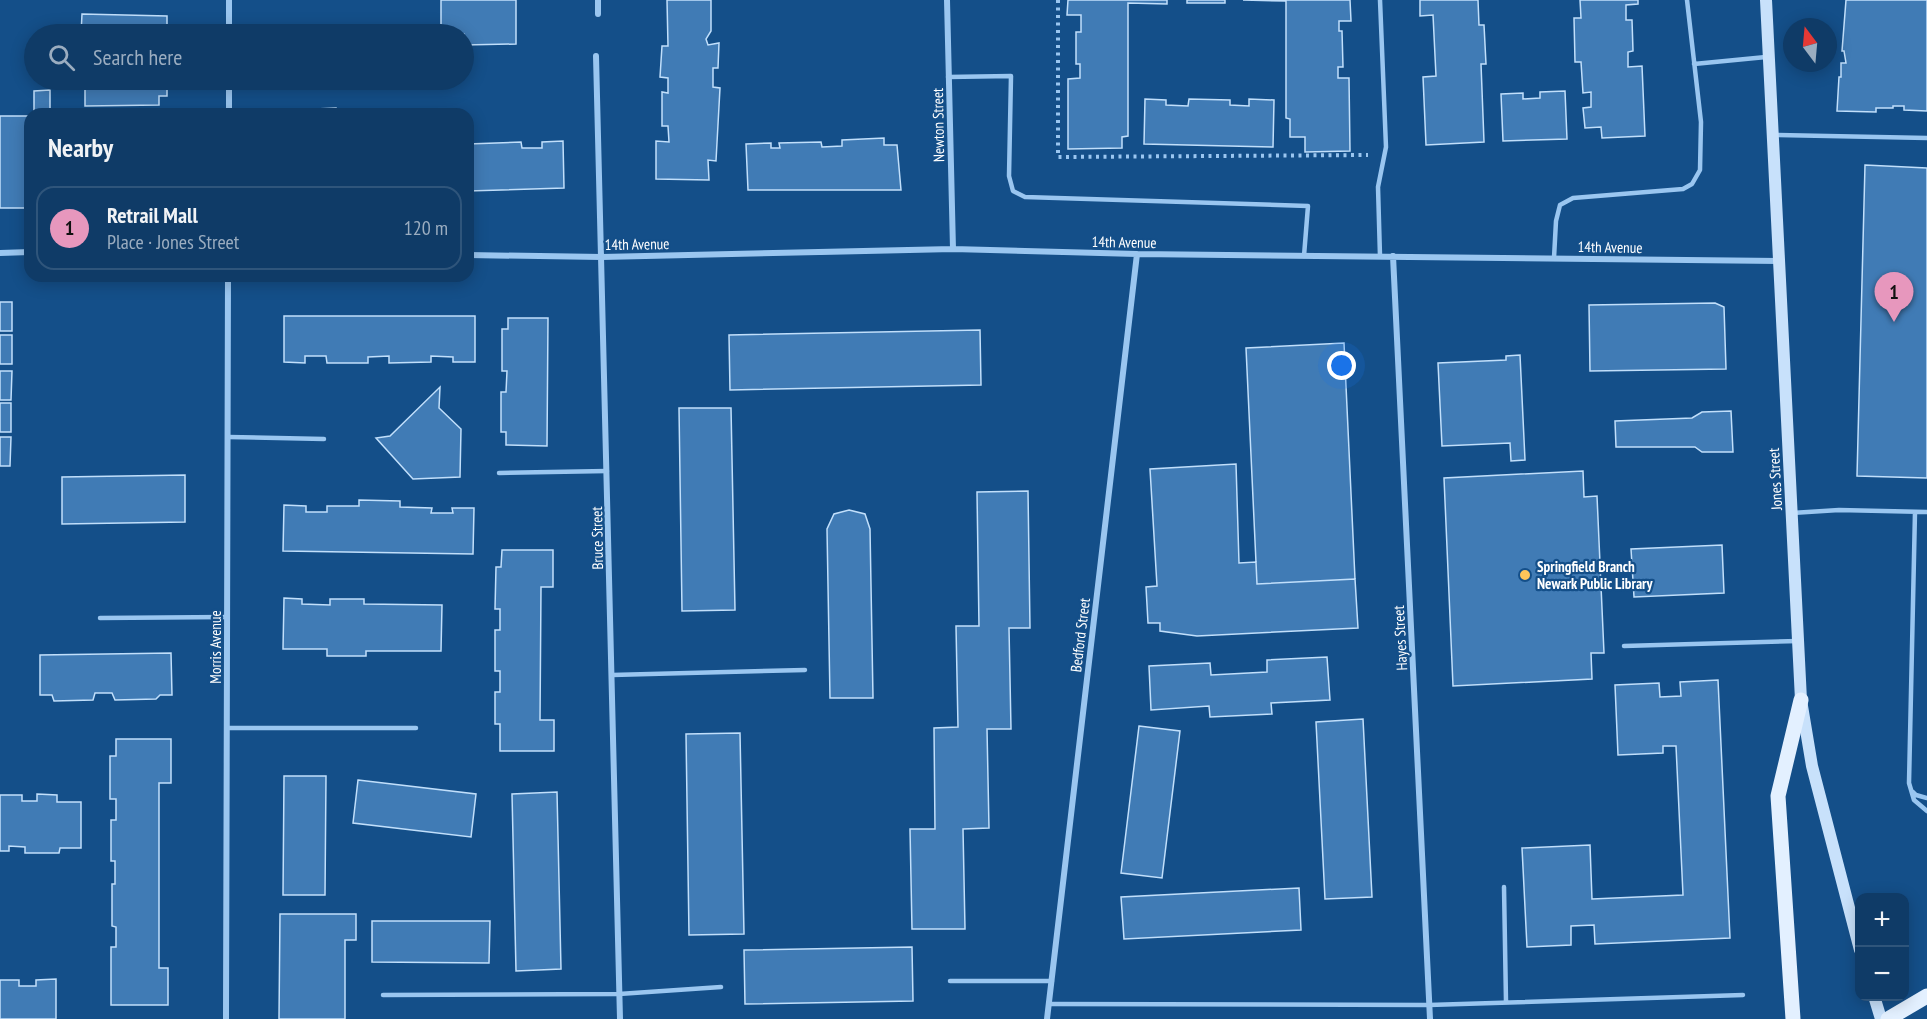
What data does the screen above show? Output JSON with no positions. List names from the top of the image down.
{
  "streets": {
    "main road": ["Jones Street"],
    "street": [
      "Newton Street",
      "14th Avenue",
      "Bruce Street",
      "Bedford Street",
      "Hayes Street",
      "Morris Avenue"
    ]
  },
  "crossings": [
    ["Newton Street", "14th Avenue"],
    ["14th Avenue", "Jones Street"],
    ["14th Avenue", "Bruce Street"],
    ["14th Avenue", "Bedford Street"],
    ["14th Avenue", "Hayes Street"]
  ],
  "places": ["Springfield Branch Newark Public Library"],
  "north": "top",
  "page": {
    "search": "Search here",
    "heading": "Nearby",
    "list": [
      {
        "mark": "1",
        "name": "Retrail Mall",
        "note": "Place · Jones Street",
        "value": "120 m"
      }
    ],
    "pins": "1",
    "map_buttons": ["+", "−"]
  }
}
